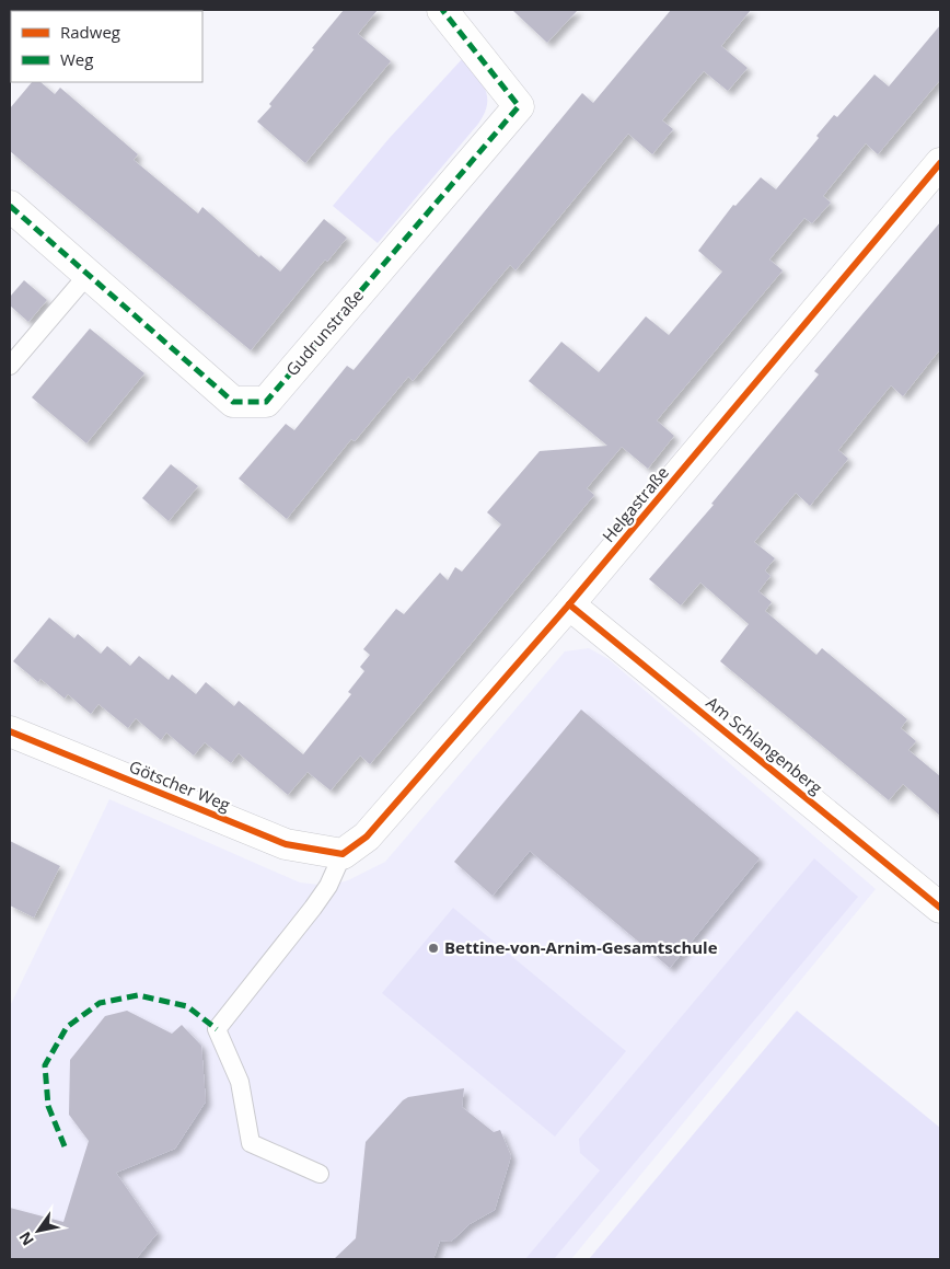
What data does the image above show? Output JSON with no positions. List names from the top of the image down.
{
  "streets": {
    "street": [
      "Gudrunstraße",
      "Helgastraße",
      "Am Schlangenberg",
      "Götscher Weg"
    ]
  },
  "crossings": [
    ["Helgastraße", "Am Schlangenberg"],
    ["Helgastraße", "Götscher Weg"]
  ],
  "places": ["Bettine-von-Arnim-Gesamtschule"],
  "legend": ["Radweg", "Weg"],
  "north": "bottom left"
}
